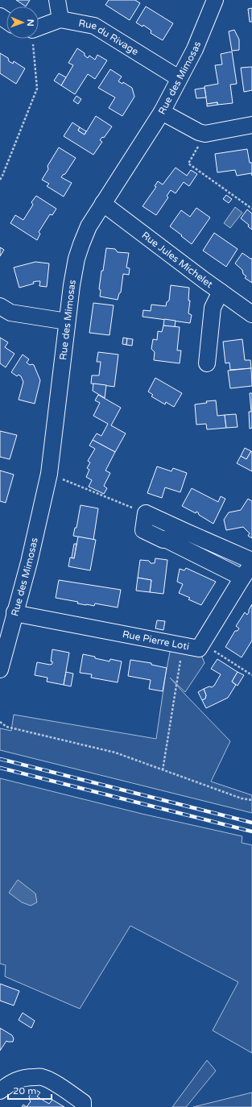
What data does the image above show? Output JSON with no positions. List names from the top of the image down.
{
  "streets": {
    "street": [
      "Rue du Rivage",
      "Rue des Mimosas",
      "Rue Jules Michelet",
      "Rue Pierre Loti"
    ]
  },
  "crossings": [
    ["Rue du Rivage", "Rue des Mimosas"],
    ["Rue des Mimosas", "Rue Jules Michelet"],
    ["Rue des Mimosas", "Rue Pierre Loti"]
  ],
  "scale_bar": "20 m",
  "north": "right"
}
